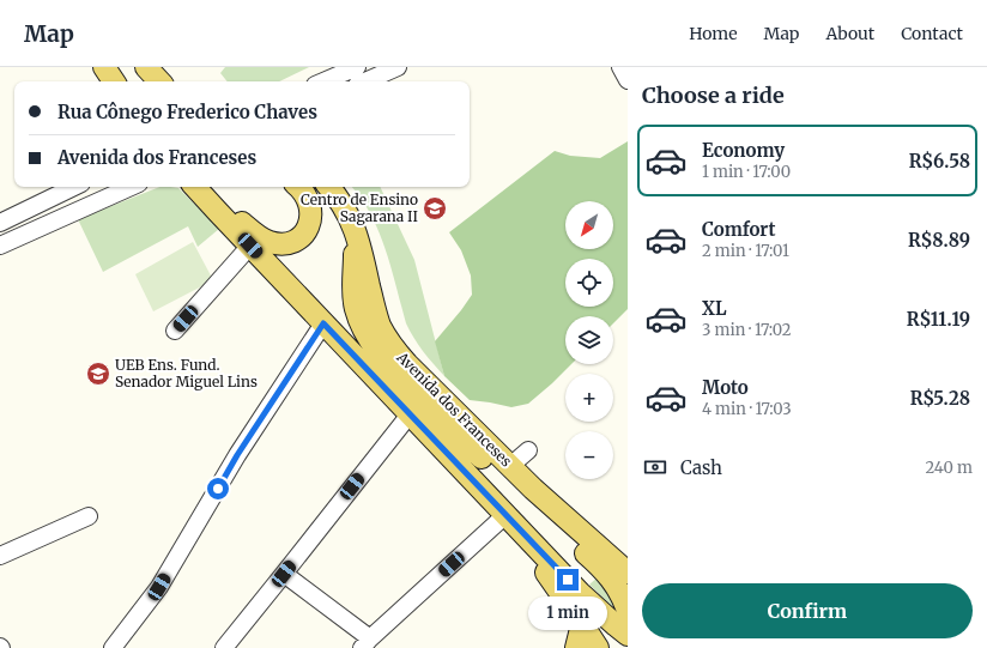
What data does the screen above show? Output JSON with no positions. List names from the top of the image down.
{
  "streets": {
    "main road": ["Avenida dos Franceses"]
  },
  "places": {
    "school or university": ["Centro de Ensino Sagarana II", "UEB Ens. Fund. Senador Miguel Lins"]
  },
  "north": "bottom left",
  "page": {
    "header": "Map",
    "nav": [
      "Home",
      "Map",
      "About",
      "Contact"
    ],
    "heading": "Choose a ride",
    "banner": ["Rua Cônego Frederico Chaves", "Avenida dos Franceses"],
    "list": [
      {
        "name": "Economy",
        "note": "1 min · 17:00",
        "value": "R$6.58"
      },
      {
        "name": "Comfort",
        "note": "2 min · 17:01",
        "value": "R$8.89"
      },
      {
        "name": "XL",
        "note": "3 min · 17:02",
        "value": "R$11.19"
      },
      {
        "name": "Moto",
        "note": "4 min · 17:03",
        "value": "R$5.28"
      }
    ],
    "map_buttons": ["+", "−"],
    "pay": ["Cash", "240 m"],
    "buttons": "Confirm",
    "bubble": "1 min"
  }
}
